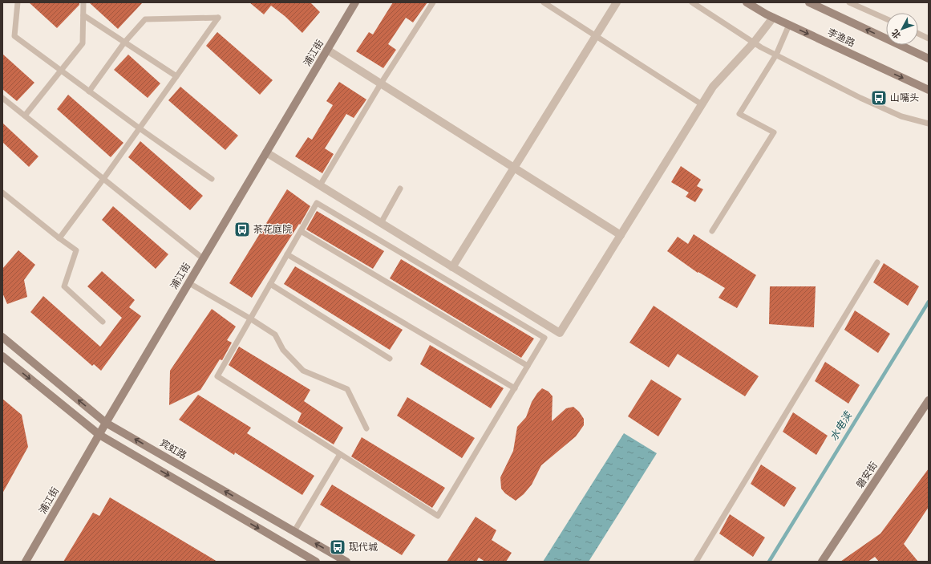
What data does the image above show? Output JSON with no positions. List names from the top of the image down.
{
  "streets": {
    "main road": [
      "李渔路",
      "浦江街",
      "宾虹路",
      "磐安街"
    ]
  },
  "crossings": [
    ["浦江街", "宾虹路"]
  ],
  "water": ["水电渎"],
  "places": {
    "bus stop": ["山嘴头", "茶花庭院", "现代城"]
  },
  "north": "bottom left"
}
